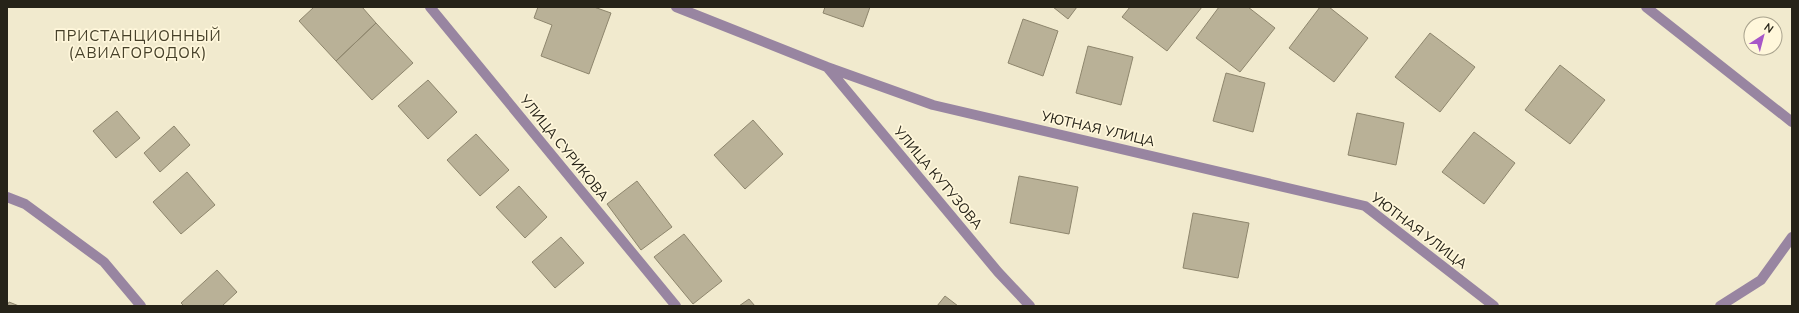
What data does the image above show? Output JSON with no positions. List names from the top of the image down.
{
  "streets": {
    "street": ["УЮТНАЯ УЛИЦА", "УЛИЦА СУРИКОВА", "УЛИЦА КУТУЗОВА"]
  },
  "crossings": [
    ["УЮТНАЯ УЛИЦА", "УЛИЦА КУТУЗОВА"]
  ],
  "districts": ["ПРИСТАНЦИОННЫЙ (АВИАГОРОДОК)"],
  "north": "top right"
}
